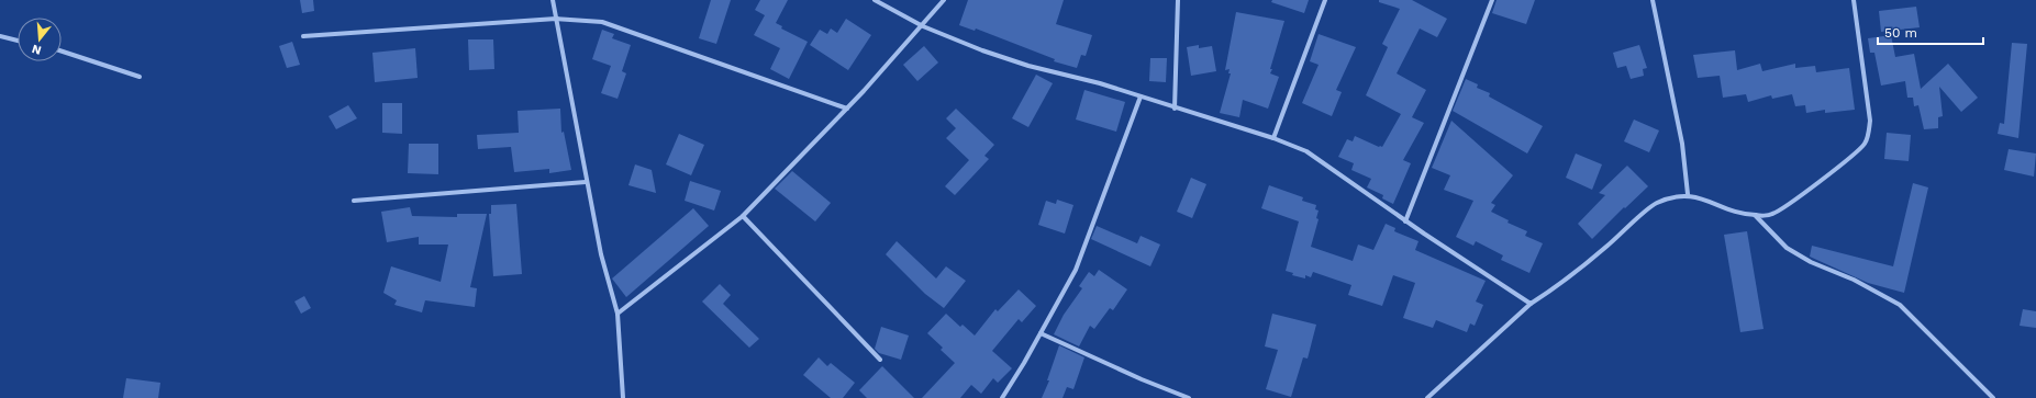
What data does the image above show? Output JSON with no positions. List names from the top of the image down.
{
  "scale_bar": "50 m",
  "north": "bottom"
}
